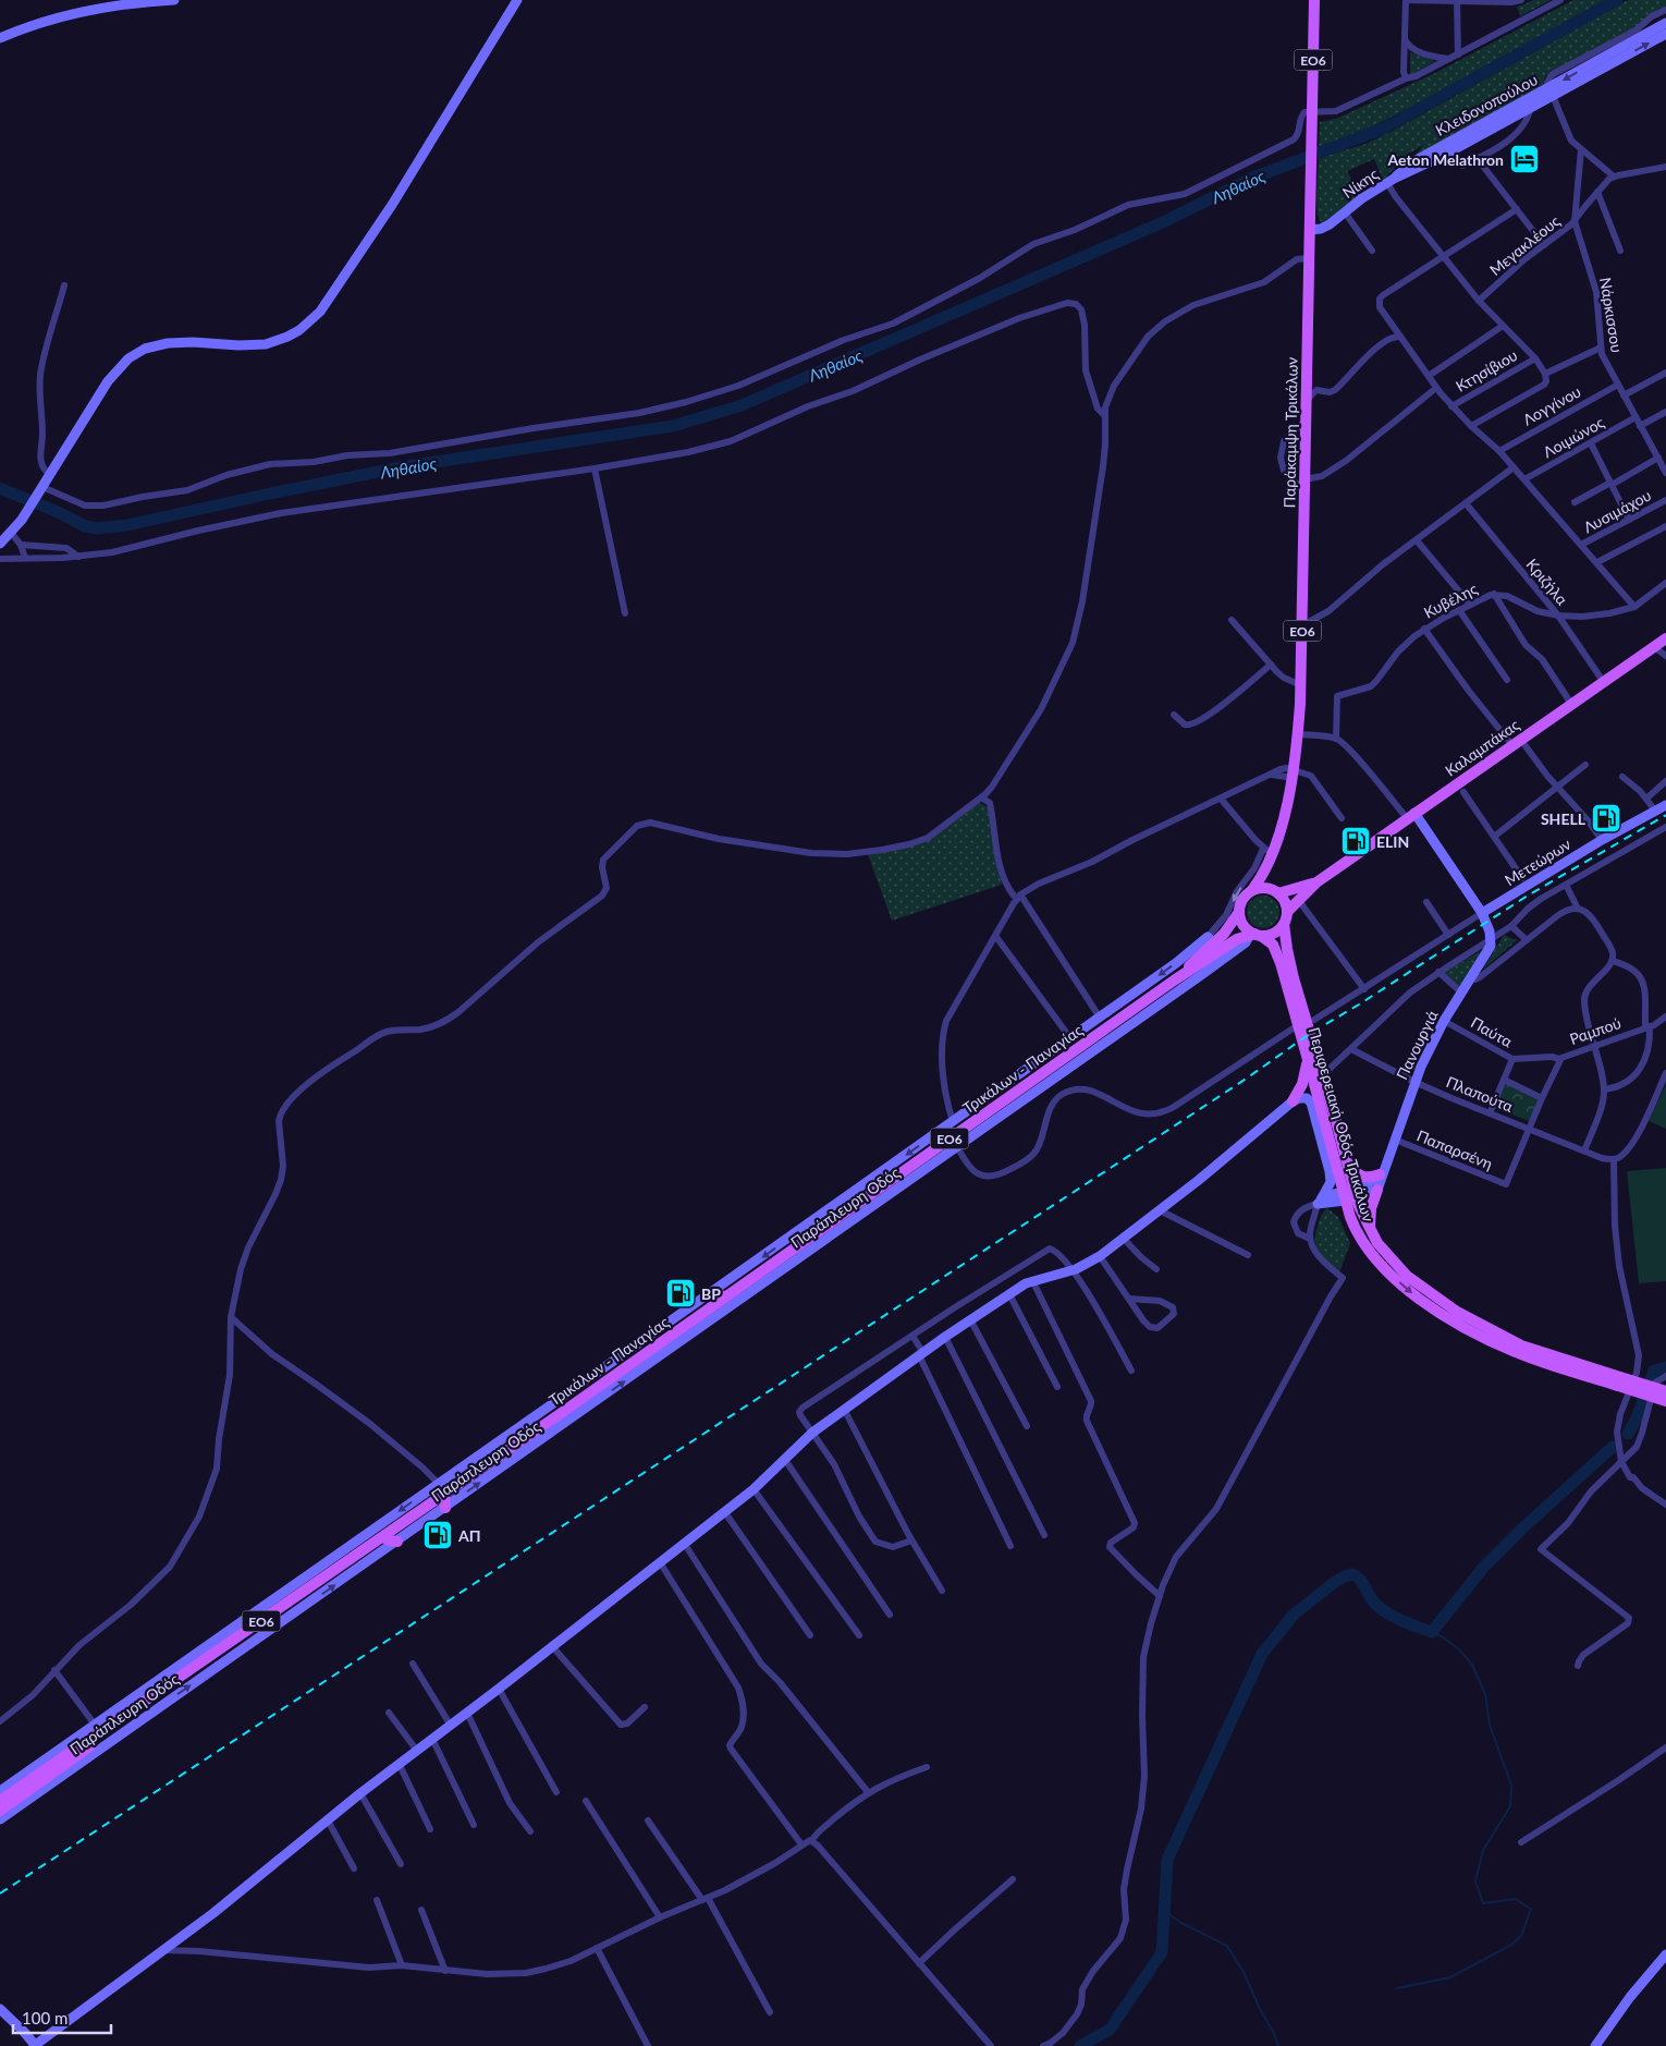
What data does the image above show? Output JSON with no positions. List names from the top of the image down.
{
  "streets": {
    "main road": [
      "ΕΟ6",
      "Παράκαμψη Τρικάλων",
      "Καλαμπάκας",
      "Τρικάλων - Παναγίας",
      "Περιφερειακή Οδός Τρικάλων"
    ],
    "street": [
      "Κλειδονοπούλου",
      "Νίκης",
      "Μεγακλέους",
      "Νάρκισσου",
      "Κτησίβιου",
      "Λογγίνου",
      "Λοιμώνος",
      "Λυσιμάχου",
      "Κριζήλα",
      "Κυβέλης",
      "Μετεώρων",
      "Ραμπού",
      "Παύτα",
      "Πανουργιά",
      "Πλαπούτα",
      "Παπαρσένη",
      "Παράπλευρη Οδός"
    ]
  },
  "crossings": [
    ["ΕΟ6", "Παράκαμψη Τρικάλων"],
    ["ΕΟ6", "Καλαμπάκας"],
    ["ΕΟ6", "Τρικάλων - Παναγίας"],
    ["ΕΟ6", "Περιφερειακή Οδός Τρικάλων"],
    ["ΕΟ6", "Παράπλευρη Οδός"],
    ["Κλειδονοπούλου", "Νίκης"],
    ["Νίκης", "Παράκαμψη Τρικάλων"],
    ["Μεγακλέους", "Νάρκισσου"],
    ["Νάρκισσου", "Λογγίνου"],
    ["Νάρκισσου", "Λοιμώνος"],
    ["Παράκαμψη Τρικάλων", "Καλαμπάκας"],
    ["Παράκαμψη Τρικάλων", "Τρικάλων - Παναγίας"],
    ["Παράκαμψη Τρικάλων", "Περιφερειακή Οδός Τρικάλων"],
    ["Παράκαμψη Τρικάλων", "Παράπλευρη Οδός"],
    ["Κριζήλα", "Κυβέλης"],
    ["Κριζήλα", "Καλαμπάκας"],
    ["Καλαμπάκας", "Τρικάλων - Παναγίας"],
    ["Καλαμπάκας", "Περιφερειακή Οδός Τρικάλων"],
    ["Καλαμπάκας", "Παράπλευρη Οδός"],
    ["Ραμπού", "Παύτα"],
    ["Ραμπού", "Πλαπούτα"],
    ["Ραμπού", "Παπαρσένη"],
    ["Παύτα", "Πανουργιά"],
    ["Πανουργιά", "Πλαπούτα"],
    ["Πανουργιά", "Παπαρσένη"],
    ["Τρικάλων - Παναγίας", "Περιφερειακή Οδός Τρικάλων"],
    ["Τρικάλων - Παναγίας", "Παράπλευρη Οδός"],
    ["Περιφερειακή Οδός Τρικάλων", "Παράπλευρη Οδός"]
  ],
  "water": ["Ληθαίος"],
  "places": {
    "hotel": ["Aeton Melathron"],
    "fuel station": [
      "SHELL",
      "ELIN",
      "BP",
      "ΑΠ"
    ]
  },
  "scale_bar": "100 m"
}
